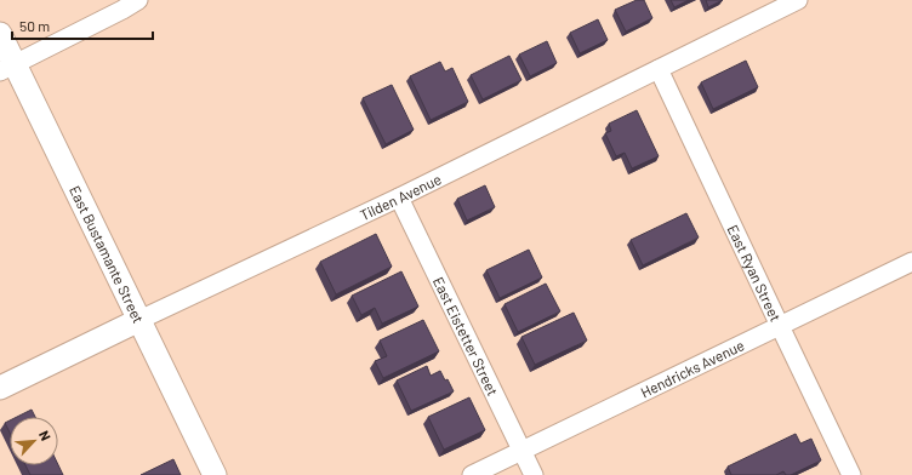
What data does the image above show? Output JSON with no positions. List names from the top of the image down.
{
  "streets": {
    "street": [
      "Tilden Avenue",
      "East Bustamante Street",
      "East Ryan Street",
      "East Eistetter Street",
      "Hendricks Avenue"
    ]
  },
  "crossings": [
    ["Tilden Avenue", "East Bustamante Street"],
    ["Tilden Avenue", "East Ryan Street"],
    ["Tilden Avenue", "East Eistetter Street"],
    ["East Ryan Street", "Hendricks Avenue"],
    ["East Eistetter Street", "Hendricks Avenue"]
  ],
  "scale_bar": "50 m",
  "north": "top right"
}
